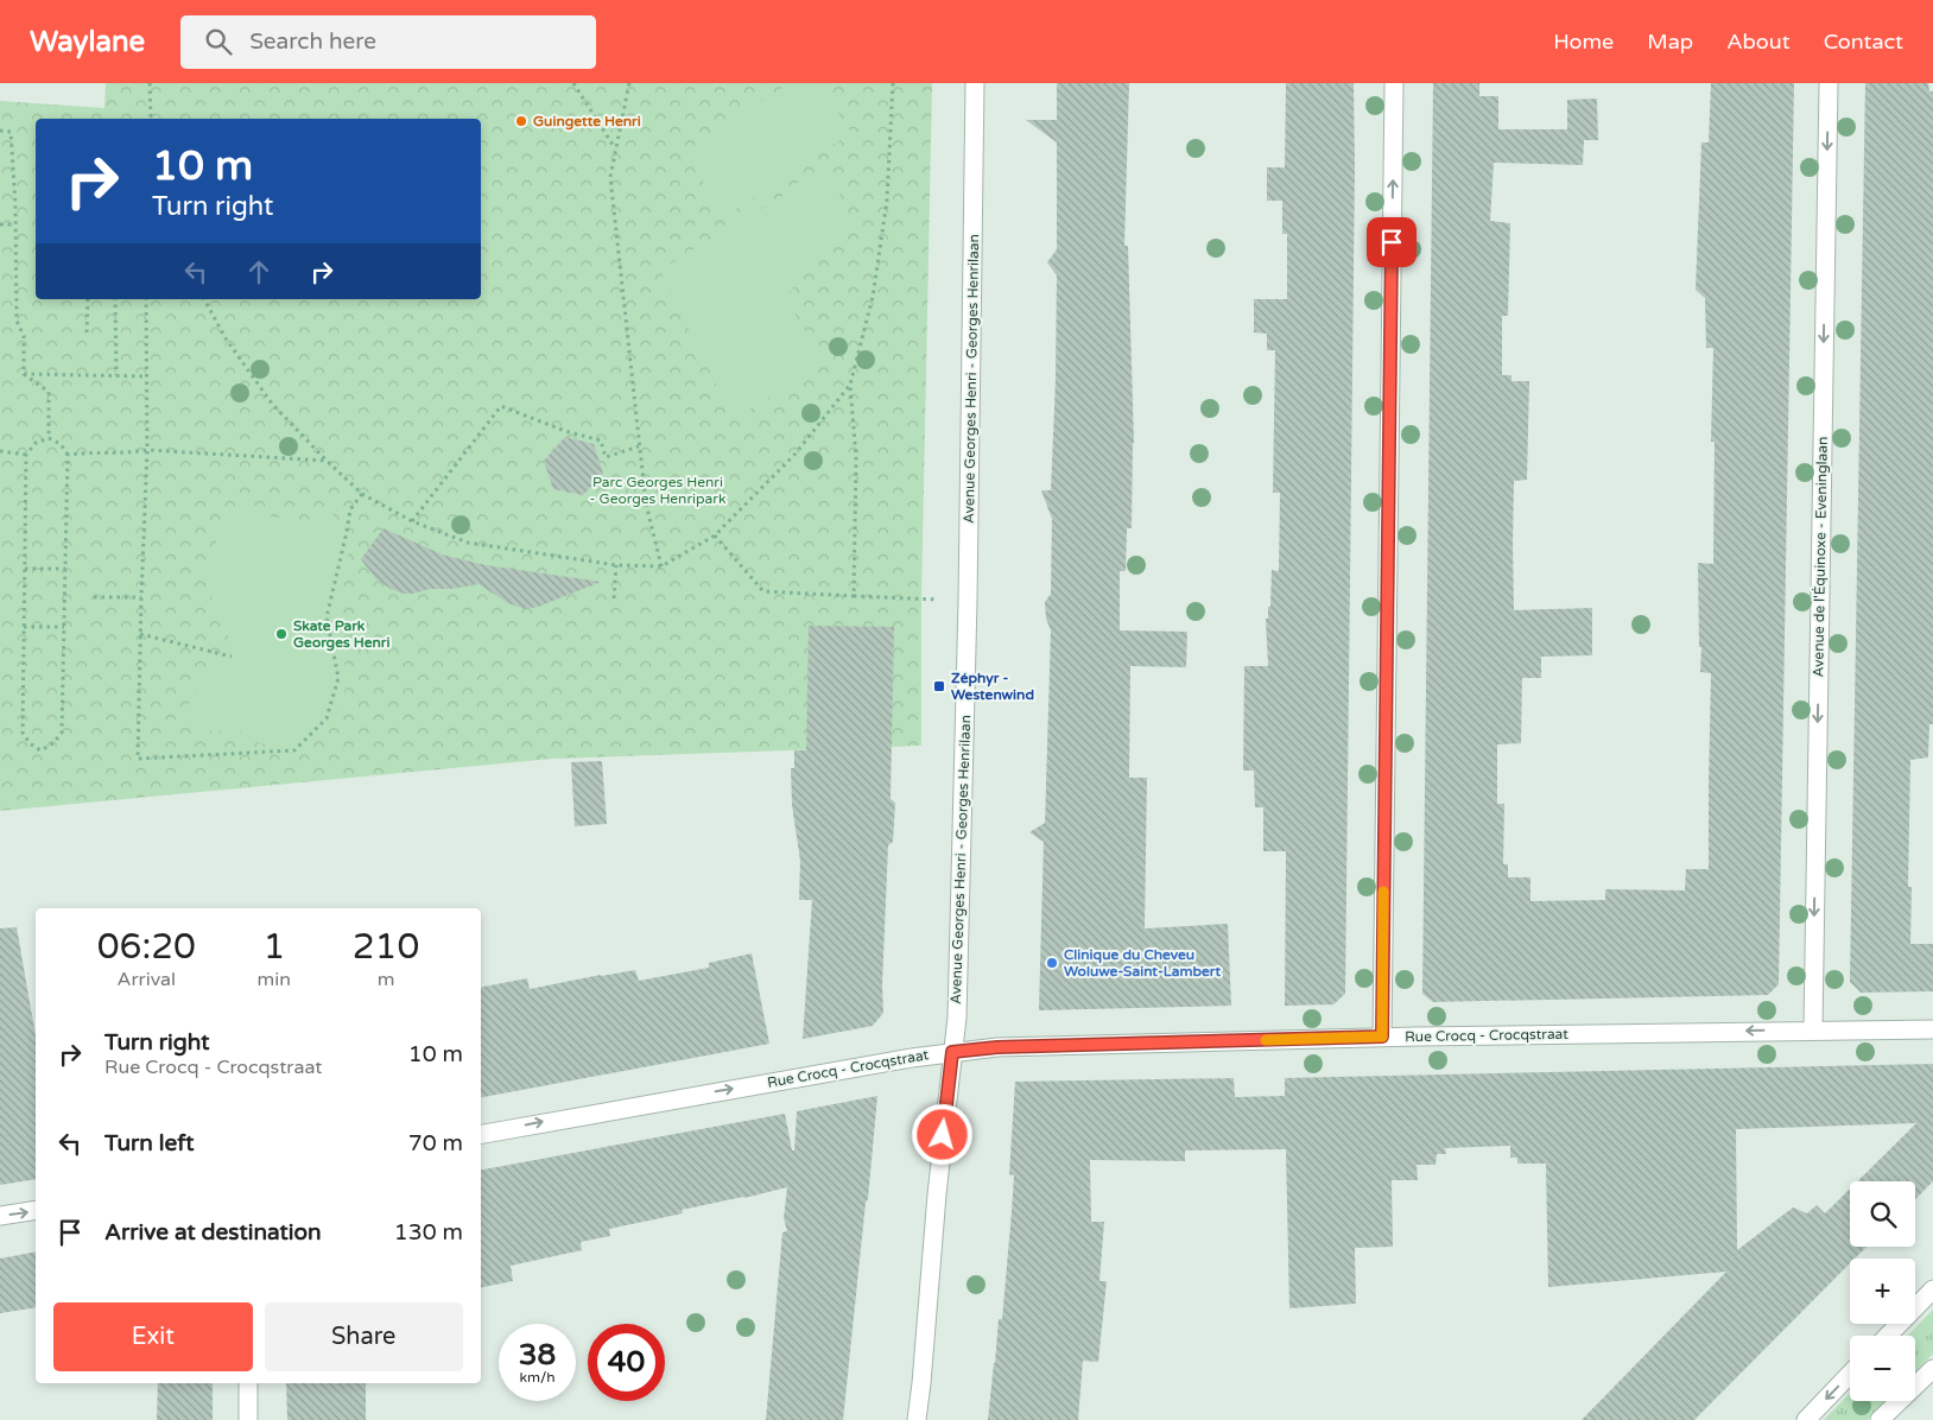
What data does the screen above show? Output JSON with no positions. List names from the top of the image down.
{
  "streets": {
    "street": ["Avenue Georges Henri - Georges Henrilaan", "Avenue de l'Équinoxe - Eveninglaan", "Rue Crocq - Crocqstraat"]
  },
  "crossings": [
    ["Avenue Georges Henri - Georges Henrilaan", "Rue Crocq - Crocqstraat"],
    ["Avenue de l'Équinoxe - Eveninglaan", "Rue Crocq - Crocqstraat"]
  ],
  "one_way": ["Avenue de l'Équinoxe - Eveninglaan"],
  "parks": ["Parc Georges Henri - Georges Henripark"],
  "places": {
    "other": ["Guingette Henri", "Skate Park Georges Henri", "Clinique du Cheveu Woluwe-Saint-Lambert"],
    "transit": ["Zéphyr - Westenwind"]
  },
  "page": {
    "header": "Waylane",
    "search": "Search here",
    "nav": [
      "Home",
      "Map",
      "About",
      "Contact"
    ],
    "turn": ["10 m", "Turn right"],
    "eta": [
      "06:20",
      "Arrival",
      "1",
      "min",
      "210",
      "m"
    ],
    "list": [
      {
        "name": "Turn right",
        "note": "Rue Crocq - Crocqstraat",
        "value": "10 m"
      },
      {
        "name": "Turn left",
        "value": "70 m"
      },
      {
        "name": "Arrive at destination",
        "value": "130 m"
      }
    ],
    "map_buttons": ["+", "−"],
    "buttons": ["Exit", "Share"],
    "speed": "38 km/h",
    "limit": "40"
  }
}
